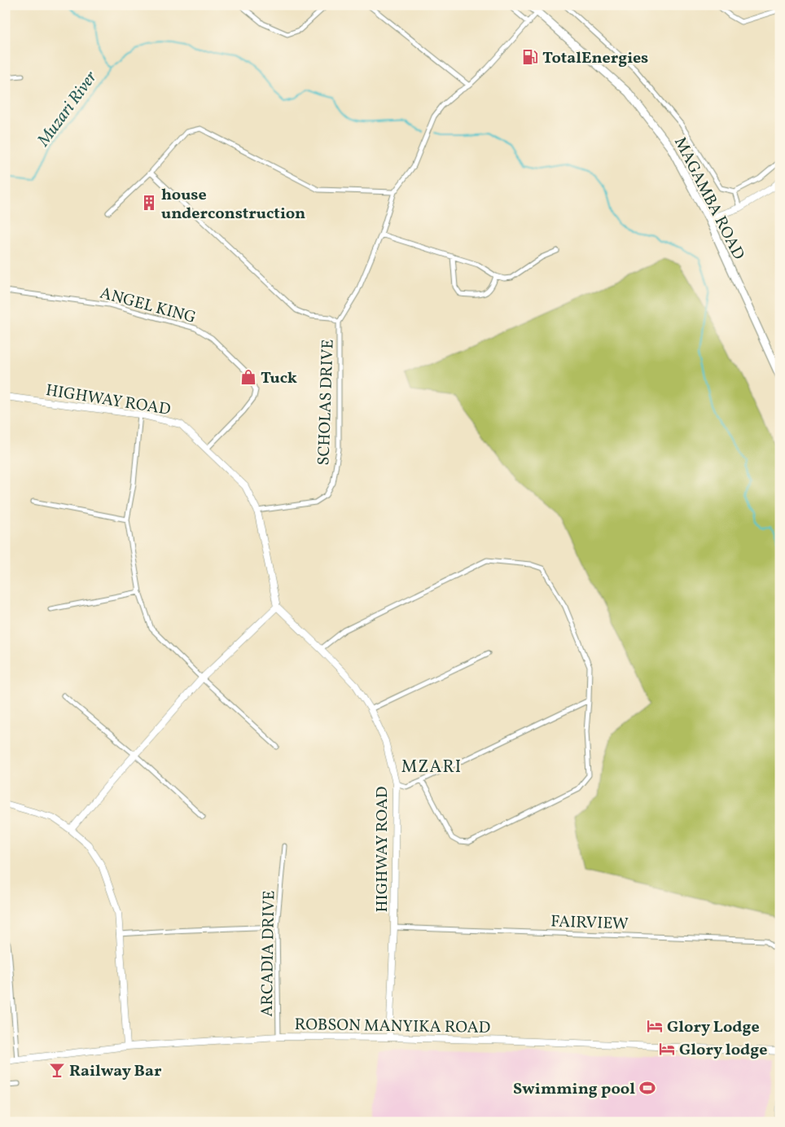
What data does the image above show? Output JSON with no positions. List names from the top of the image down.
{
  "streets": {
    "highway": ["MAGAMBA ROAD"],
    "street": [
      "ANGEL KING",
      "HIGHWAY ROAD",
      "SCHOLAS DRIVE",
      "FAIRVIEW",
      "ARCADIA DRIVE",
      "ROBSON MANYIKA ROAD"
    ]
  },
  "crossings": [
    ["ANGEL KING", "HIGHWAY ROAD"],
    ["HIGHWAY ROAD", "SCHOLAS DRIVE"],
    ["HIGHWAY ROAD", "FAIRVIEW"],
    ["HIGHWAY ROAD", "ROBSON MANYIKA ROAD"],
    ["ARCADIA DRIVE", "ROBSON MANYIKA ROAD"]
  ],
  "districts": ["MZARI"],
  "water": ["Muzari River"],
  "places": {
    "fuel station": ["TotalEnergies"],
    "building": ["house underconstruction"],
    "shop": ["Tuck"],
    "hotel": ["Glory Lodge", "Glory lodge"],
    "bar": ["Railway Bar"],
    "sports": ["Swimming pool"]
  }
}
